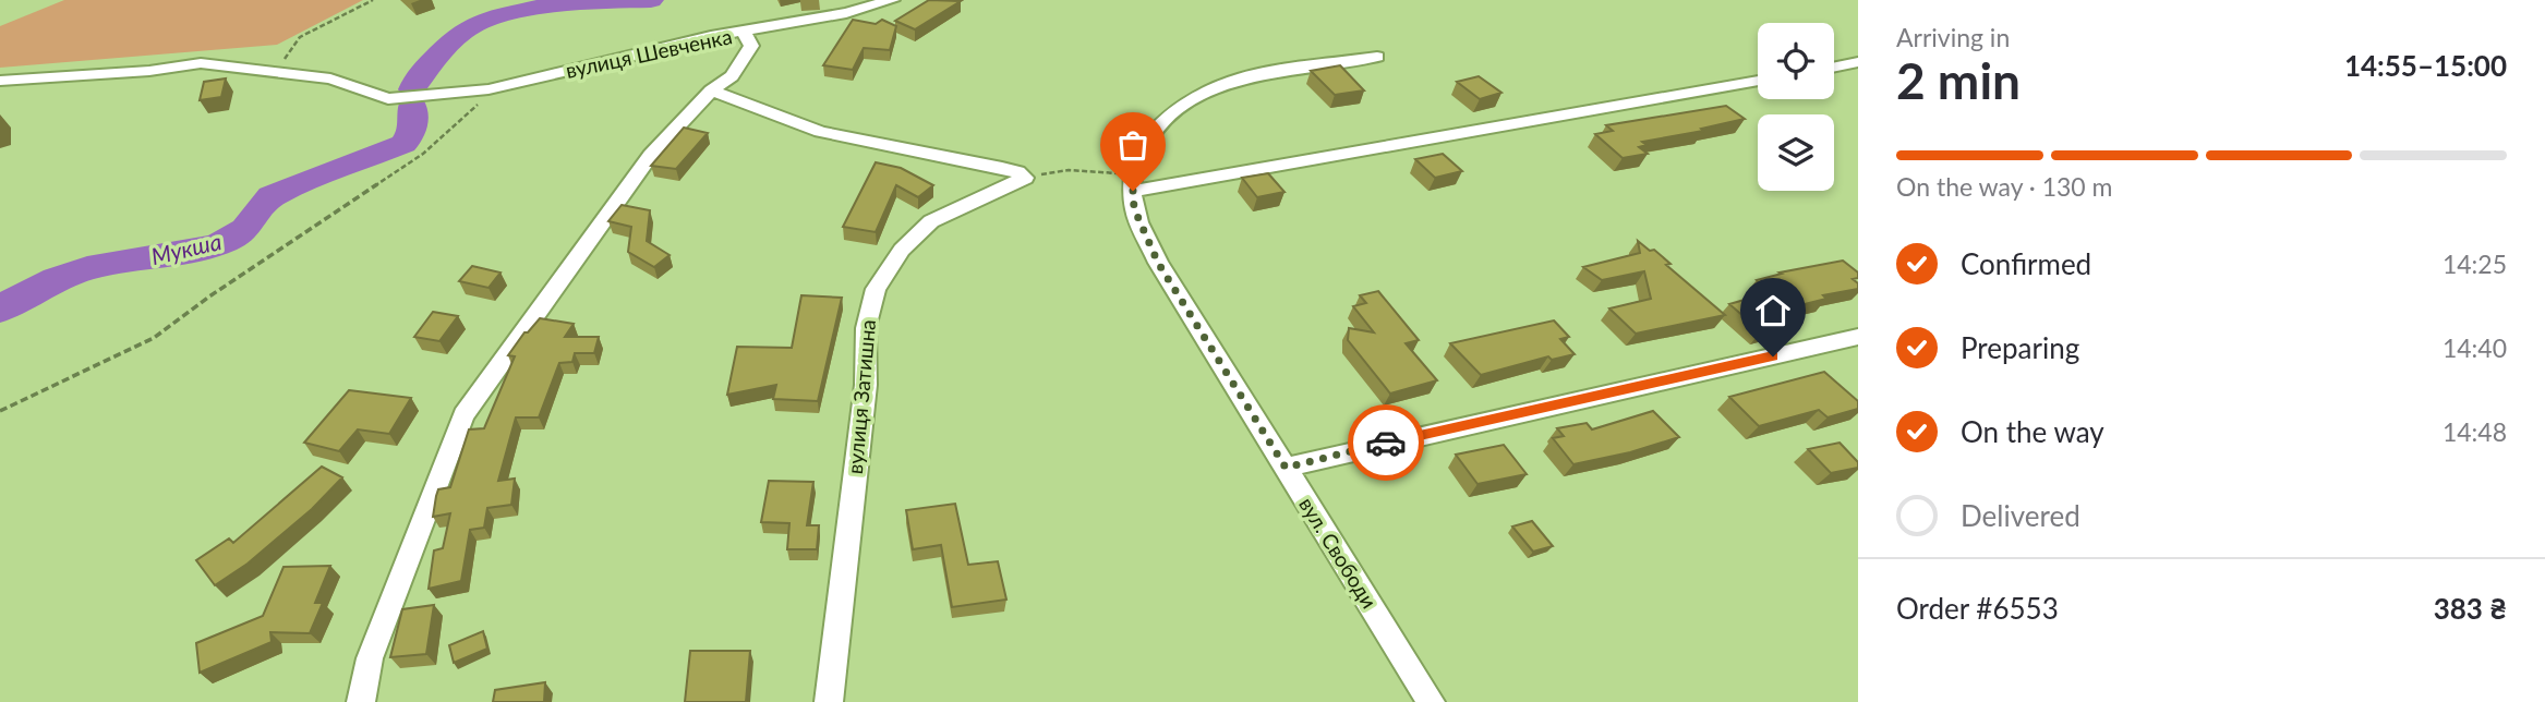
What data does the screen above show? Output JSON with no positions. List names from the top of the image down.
{
  "streets": {
    "street": ["вулиця Шевченка", "вулиця Затишна", "вул. Свободи"]
  },
  "water": ["Мукша"],
  "page": {
    "heading": ["2 min", "Arriving in", "14:55–15:00"],
    "panel": ["Order #6553", "383 ₴"],
    "bar": "On the way · 130 m",
    "list": [
      ["Confirmed", "14:25"],
      ["Preparing", "14:40"],
      ["On the way", "14:48"],
      "Delivered"
    ]
  }
}
